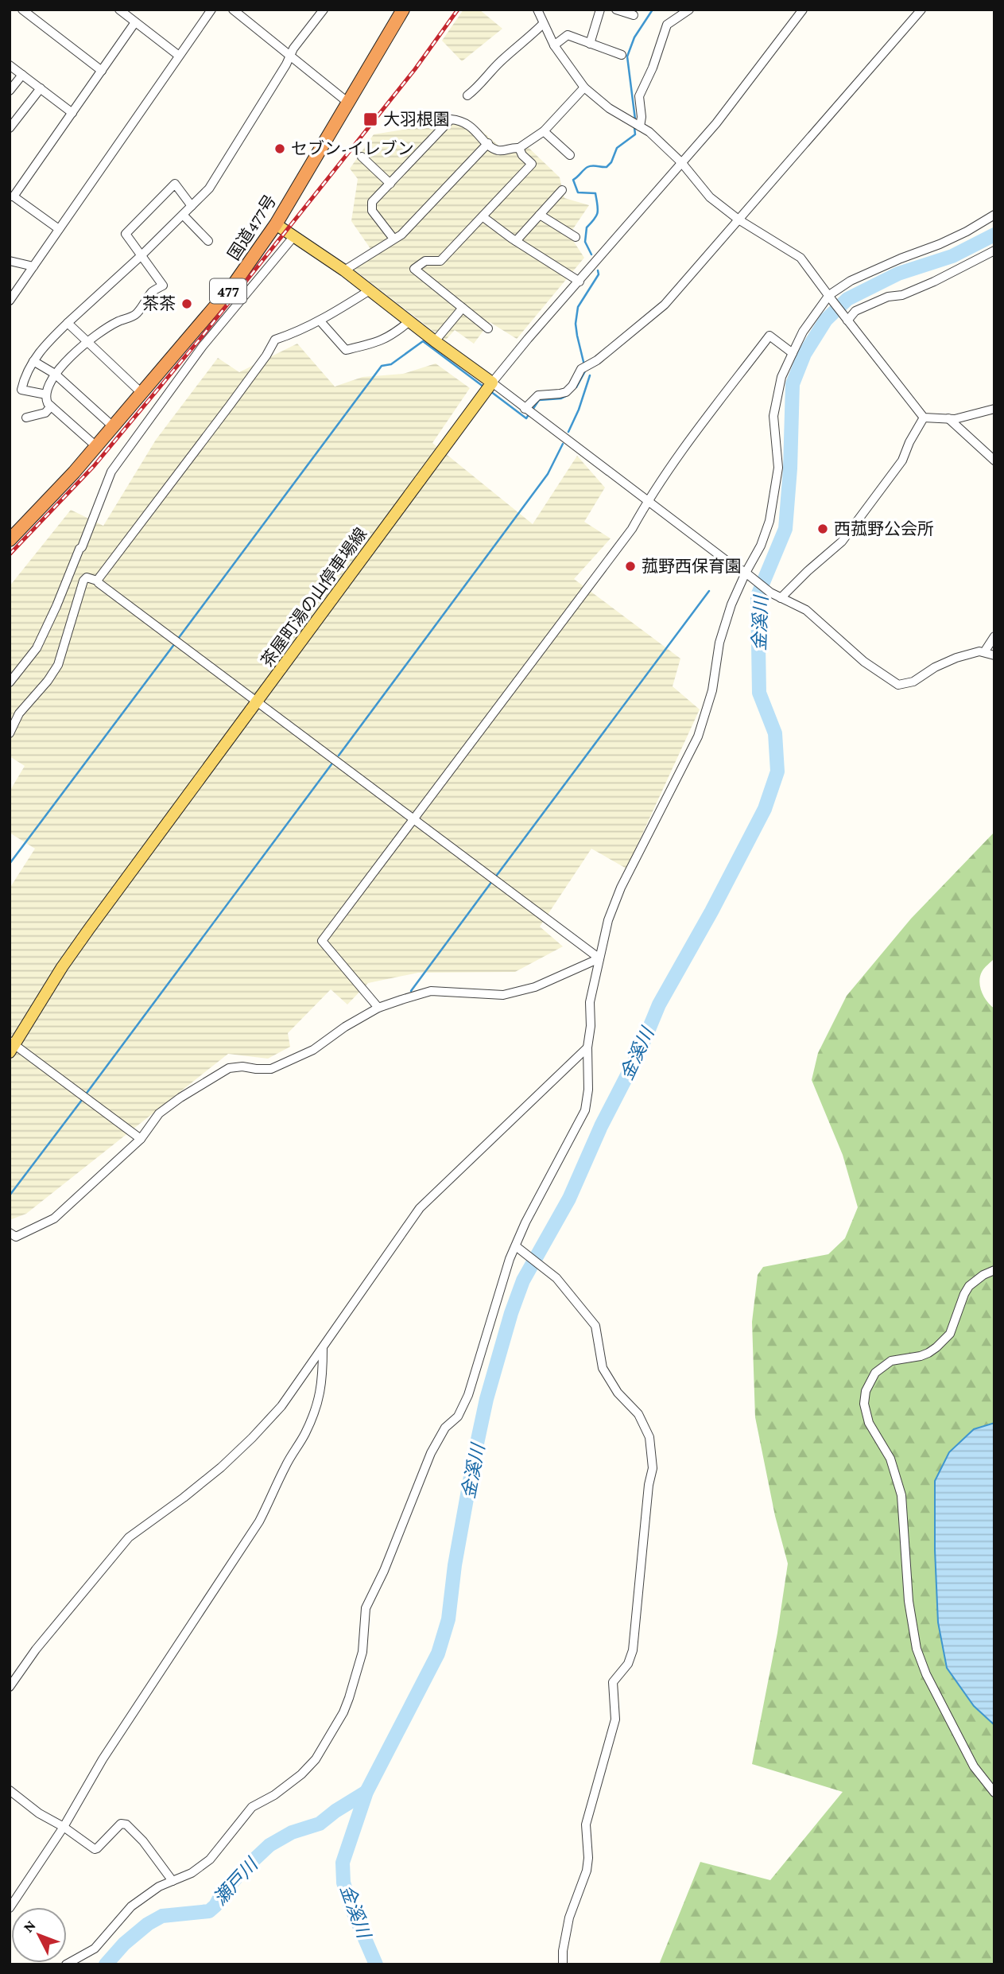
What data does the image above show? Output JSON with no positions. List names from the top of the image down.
{
  "streets": {
    "highway": ["国道477号", "477"],
    "main road": ["茶屋町湯の山停車場線"]
  },
  "water": ["金溪川", "瀬戸川"],
  "places": {
    "transit": ["大羽根園"],
    "other": [
      "セブン-イレブン",
      "茶茶",
      "西菰野公会所",
      "菰野西保育園"
    ]
  },
  "north": "top left"
}
